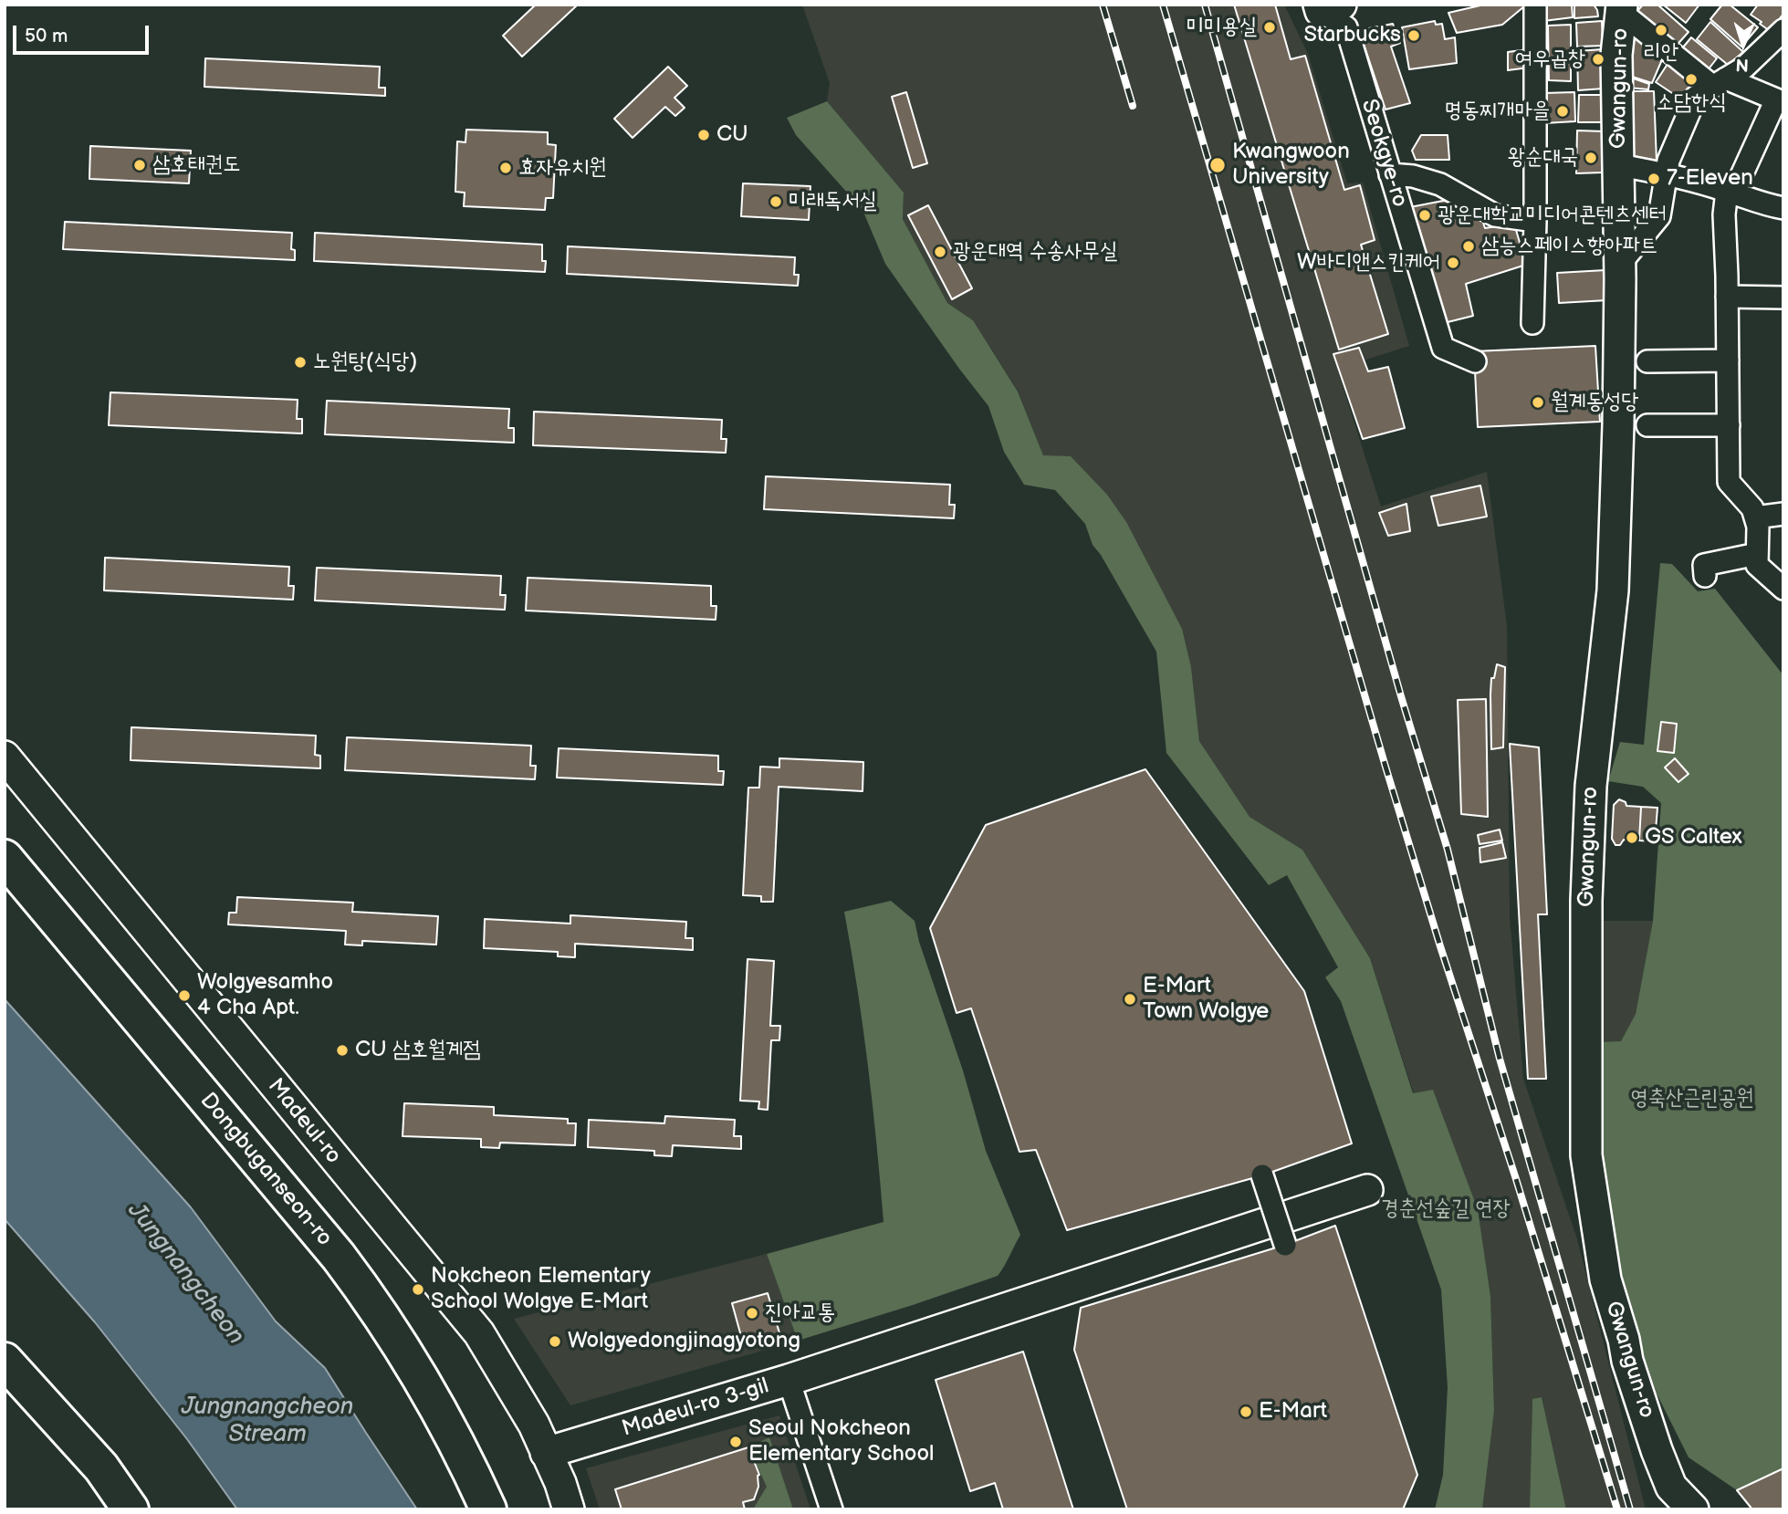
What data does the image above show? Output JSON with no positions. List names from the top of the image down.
{
  "streets": {
    "highway": ["Dongbuganseon-ro"],
    "street": [
      "Gwangun-ro",
      "Seokgye-ro",
      "Madeul-ro",
      "Madeul-ro 3-gil"
    ]
  },
  "crossings": [
    ["Madeul-ro", "Madeul-ro 3-gil"]
  ],
  "water": ["Jungnangcheon", "Jungnangcheon Stream"],
  "parks": ["영축산근린공원", "경춘선숲길 연장"],
  "places": [
    "미미용실",
    "리안",
    "Starbucks",
    "여우곱창",
    "소담한식",
    "명동찌개마을",
    "CU",
    "왕순대국",
    "삼호태권도",
    "Kwangwoon University",
    "효자유치원",
    "7-Eleven",
    "미래독서실",
    "광운대학교미디어콘텐츠센터",
    "삼능스페이스향아파트",
    "광운대역 수송사무실",
    "W바디앤스킨케어",
    "노원탕(식당)",
    "월계동성당",
    "GS Caltex",
    "Wolgyesamho 4 Cha Apt.",
    "E-Mart Town Wolgye",
    "CU 삼호월계점",
    "Nokcheon Elementary School Wolgye E-Mart",
    "진아교통",
    "Wolgyedongjinagyotong",
    "E-Mart",
    "Seoul Nokcheon Elementary School"
  ],
  "scale_bar": "50 m",
  "north": "bottom"
}
